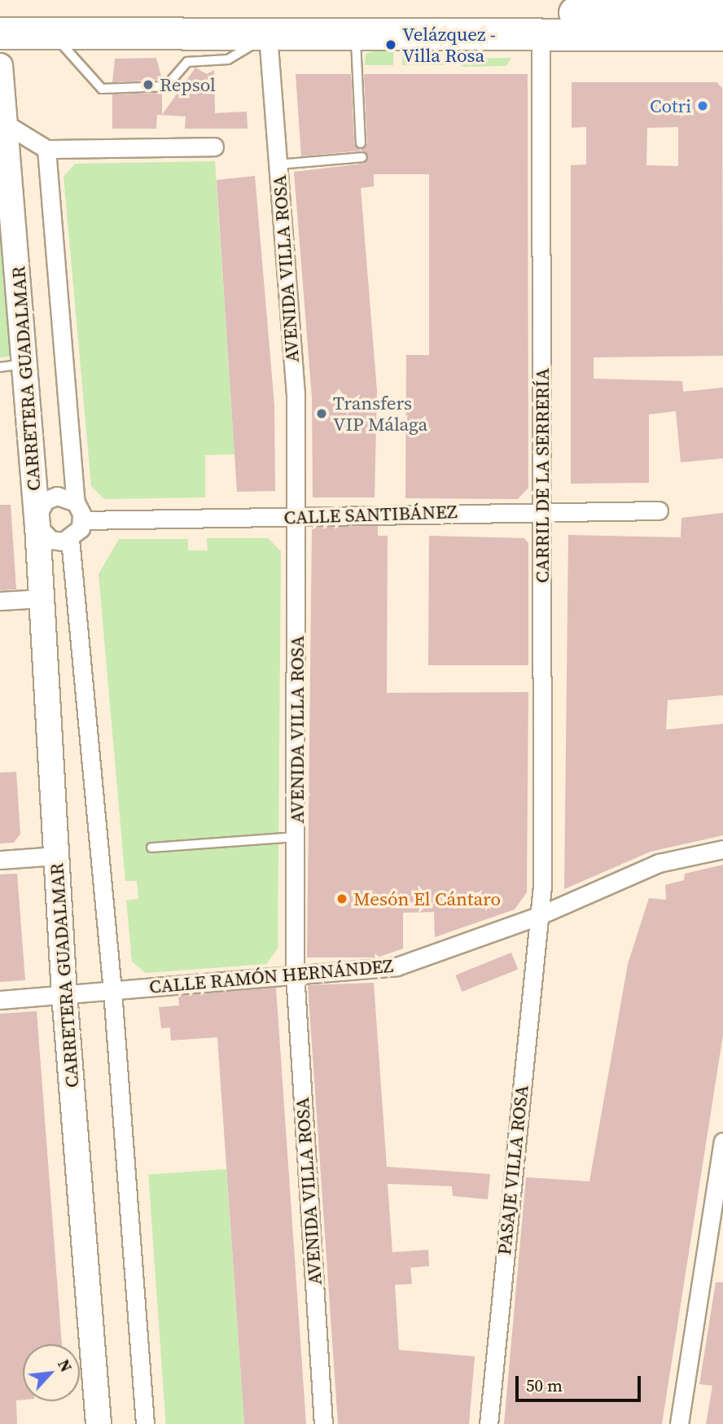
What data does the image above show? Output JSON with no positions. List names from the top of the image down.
{
  "streets": {
    "street": [
      "AVENIDA VILLA ROSA",
      "CARRETERA GUADALMAR",
      "CARRIL DE LA SERRERÍA",
      "CALLE SANTIBÁNEZ",
      "CALLE RAMÓN HERNÁNDEZ",
      "PASAJE VILLA ROSA"
    ]
  },
  "crossings": [
    ["AVENIDA VILLA ROSA", "CALLE SANTIBÁNEZ"],
    ["AVENIDA VILLA ROSA", "CALLE RAMÓN HERNÁNDEZ"],
    ["CARRETERA GUADALMAR", "CALLE SANTIBÁNEZ"],
    ["CARRETERA GUADALMAR", "CALLE RAMÓN HERNÁNDEZ"],
    ["CARRIL DE LA SERRERÍA", "CALLE SANTIBÁNEZ"],
    ["CARRIL DE LA SERRERÍA", "CALLE RAMÓN HERNÁNDEZ"],
    ["CARRIL DE LA SERRERÍA", "PASAJE VILLA ROSA"],
    ["CALLE RAMÓN HERNÁNDEZ", "PASAJE VILLA ROSA"]
  ],
  "places": [
    "Velázquez - Villa Rosa",
    "Repsol",
    "Cotri",
    "Transfers VIP Málaga",
    "Mesón El Cántaro"
  ],
  "scale_bar": "50 m",
  "north": "top right"
}
